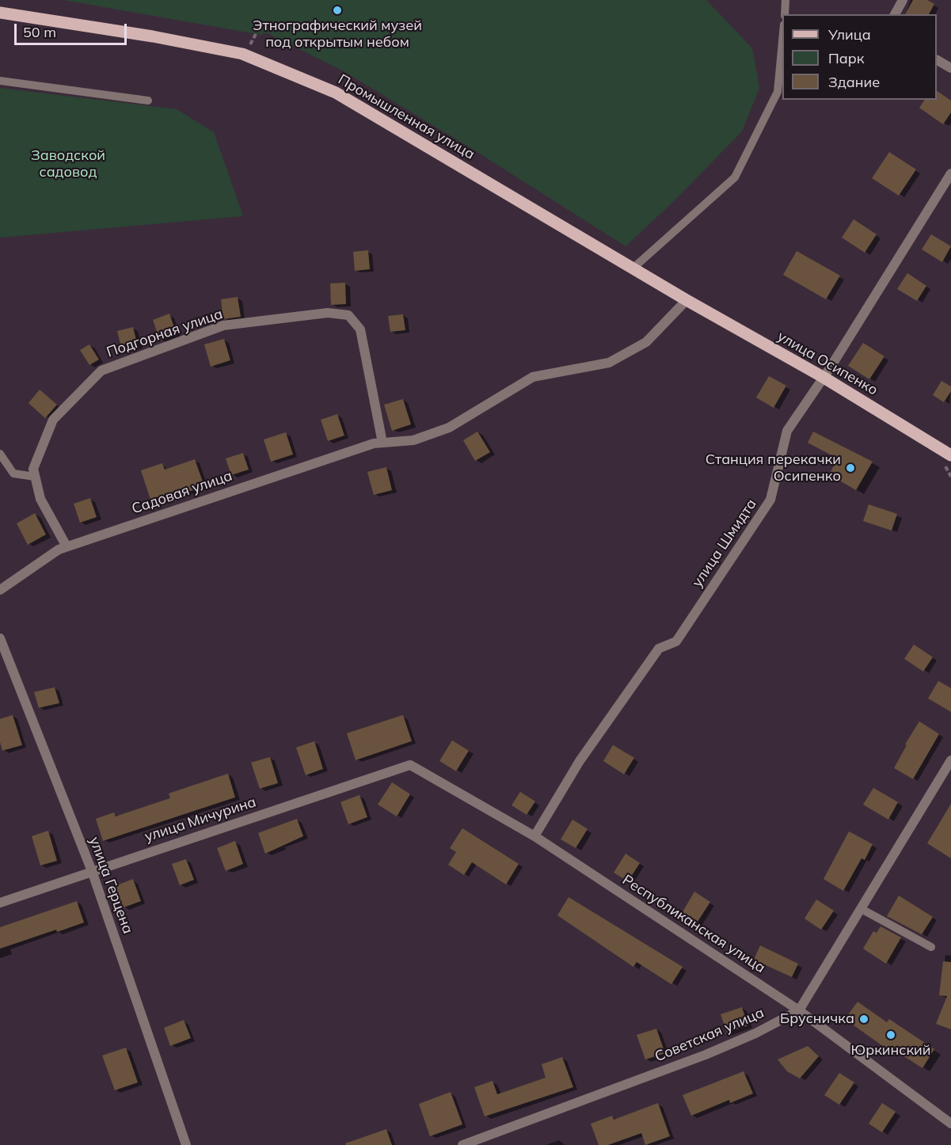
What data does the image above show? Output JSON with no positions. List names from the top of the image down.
{
  "streets": {
    "main road": ["Промышленная улица", "улица Осипенко"],
    "street": [
      "Подгорная улица",
      "Садовая улица",
      "улица Шмидта",
      "улица Мичурина",
      "улица Герцена",
      "Республиканская улица",
      "Советская улица"
    ]
  },
  "crossings": [
    ["Промышленная улица", "улица Осипенко"],
    ["Промышленная улица", "Садовая улица"],
    ["Подгорная улица", "Садовая улица"],
    ["улица Осипенко", "Садовая улица"],
    ["улица Осипенко", "улица Шмидта"],
    ["улица Шмидта", "Республиканская улица"],
    ["улица Мичурина", "улица Герцена"],
    ["улица Мичурина", "Республиканская улица"],
    ["Республиканская улица", "Советская улица"]
  ],
  "parks": ["Заводской садовод"],
  "places": [
    "Этнографический музей под открытым небом",
    "Станция перекачки Осипенко",
    "Брусничка",
    "Юркинский"
  ],
  "legend": ["Улица", "Парк", "Здание"],
  "scale_bar": "50 m"
}
